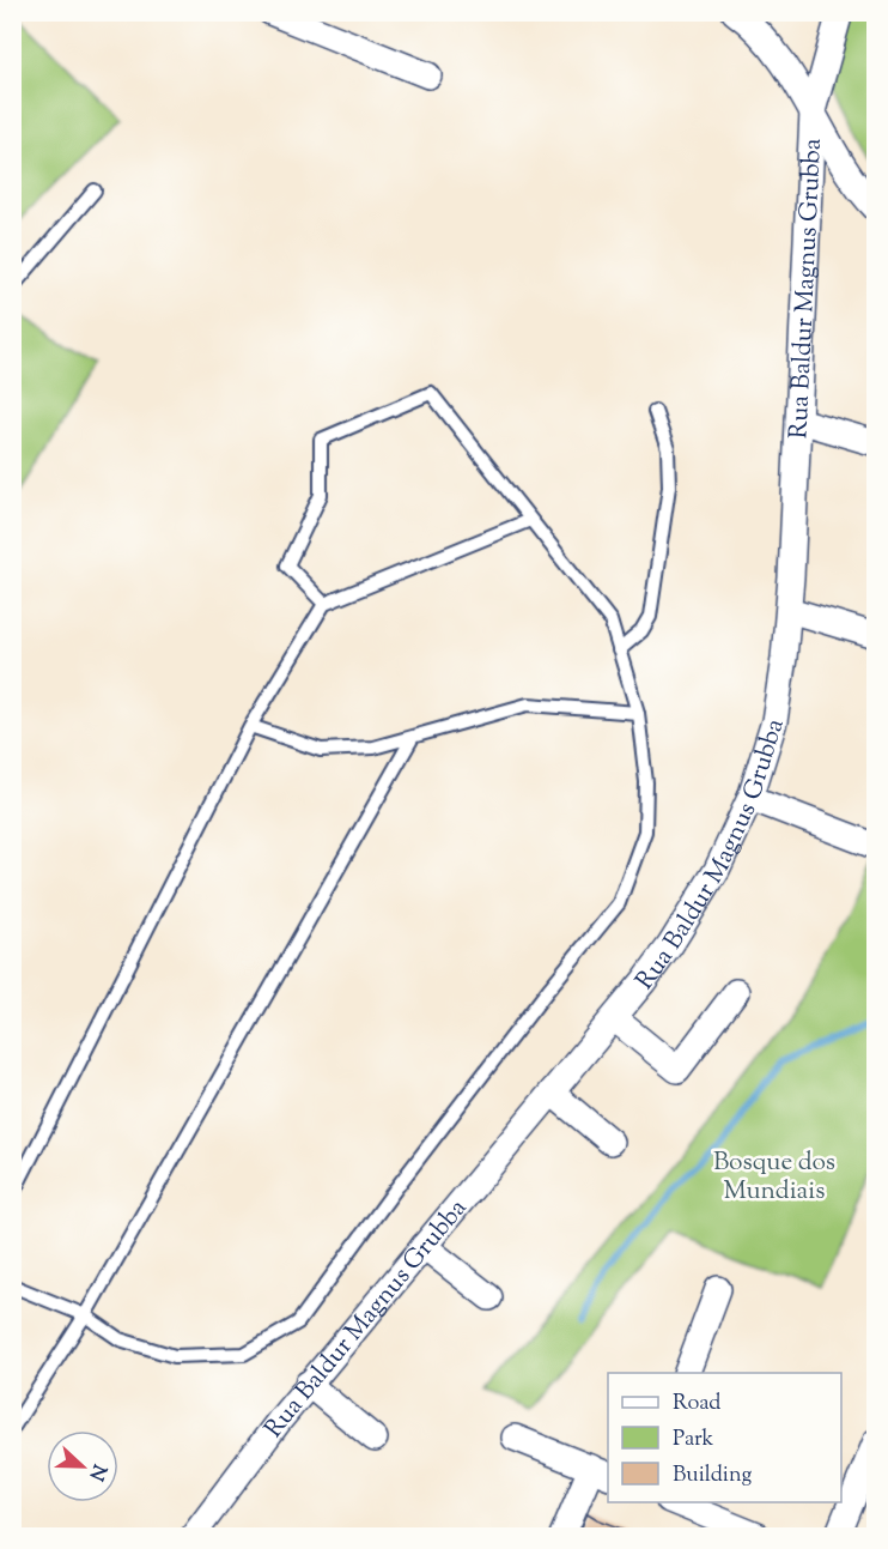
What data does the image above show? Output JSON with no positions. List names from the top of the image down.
{
  "streets": {
    "street": ["Rua Baldur Magnus Grubba"]
  },
  "parks": ["Bosque dos Mundiais"],
  "legend": ["Road", "Park", "Building"],
  "north": "right"
}
